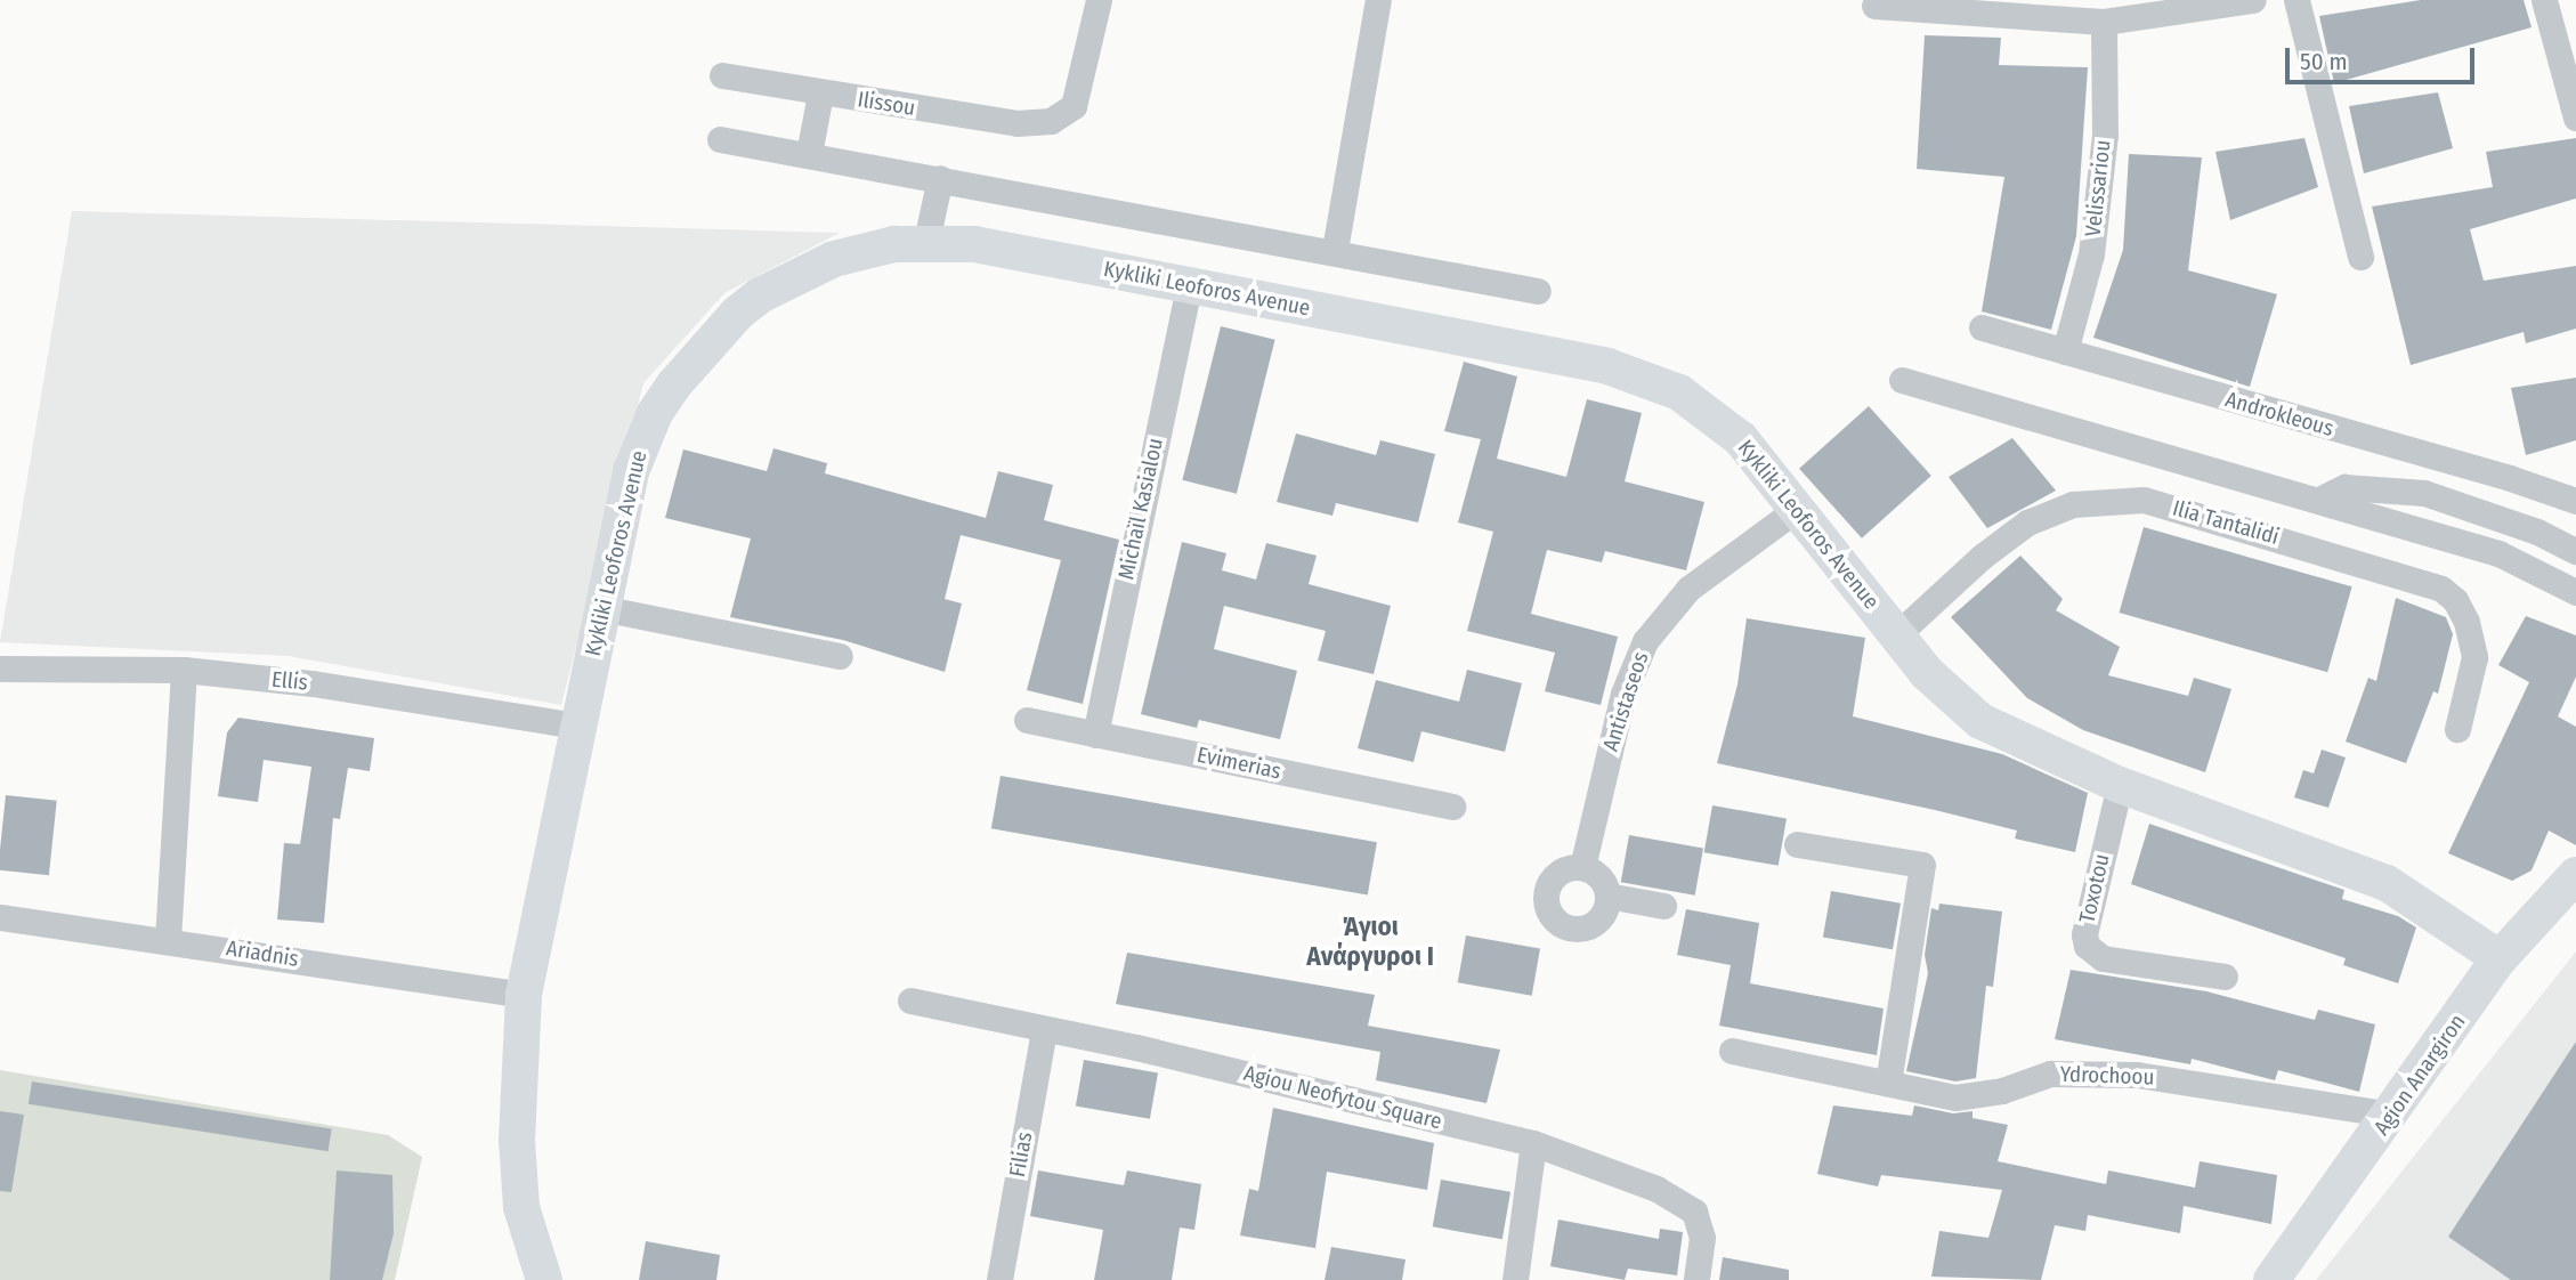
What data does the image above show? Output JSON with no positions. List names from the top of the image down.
{
  "streets": {
    "street": [
      "Ilissou",
      "Velissariou",
      "Kykliki Leoforos Avenue",
      "Androkleous",
      "Michaïl Kasialou",
      "Ilia Tantalidi",
      "Ellis",
      "Antistaseos",
      "Evimerias",
      "Toxotou",
      "Ariadnis",
      "Agion Anargiron",
      "Ydrochoou",
      "Agiou Neofytou Square",
      "Filias"
    ]
  },
  "crossings": [
    ["Velissariou", "Androkleous"],
    ["Kykliki Leoforos Avenue", "Michaïl Kasialou"],
    ["Kykliki Leoforos Avenue", "Ilia Tantalidi"],
    ["Kykliki Leoforos Avenue", "Ellis"],
    ["Kykliki Leoforos Avenue", "Antistaseos"],
    ["Kykliki Leoforos Avenue", "Toxotou"],
    ["Kykliki Leoforos Avenue", "Ariadnis"],
    ["Kykliki Leoforos Avenue", "Agion Anargiron"],
    ["Michaïl Kasialou", "Evimerias"],
    ["Agion Anargiron", "Ydrochoou"],
    ["Agiou Neofytou Square", "Filias"]
  ],
  "districts": ["Άγιοι Ανάργυροι Ι"],
  "scale_bar": "50 m"
}
